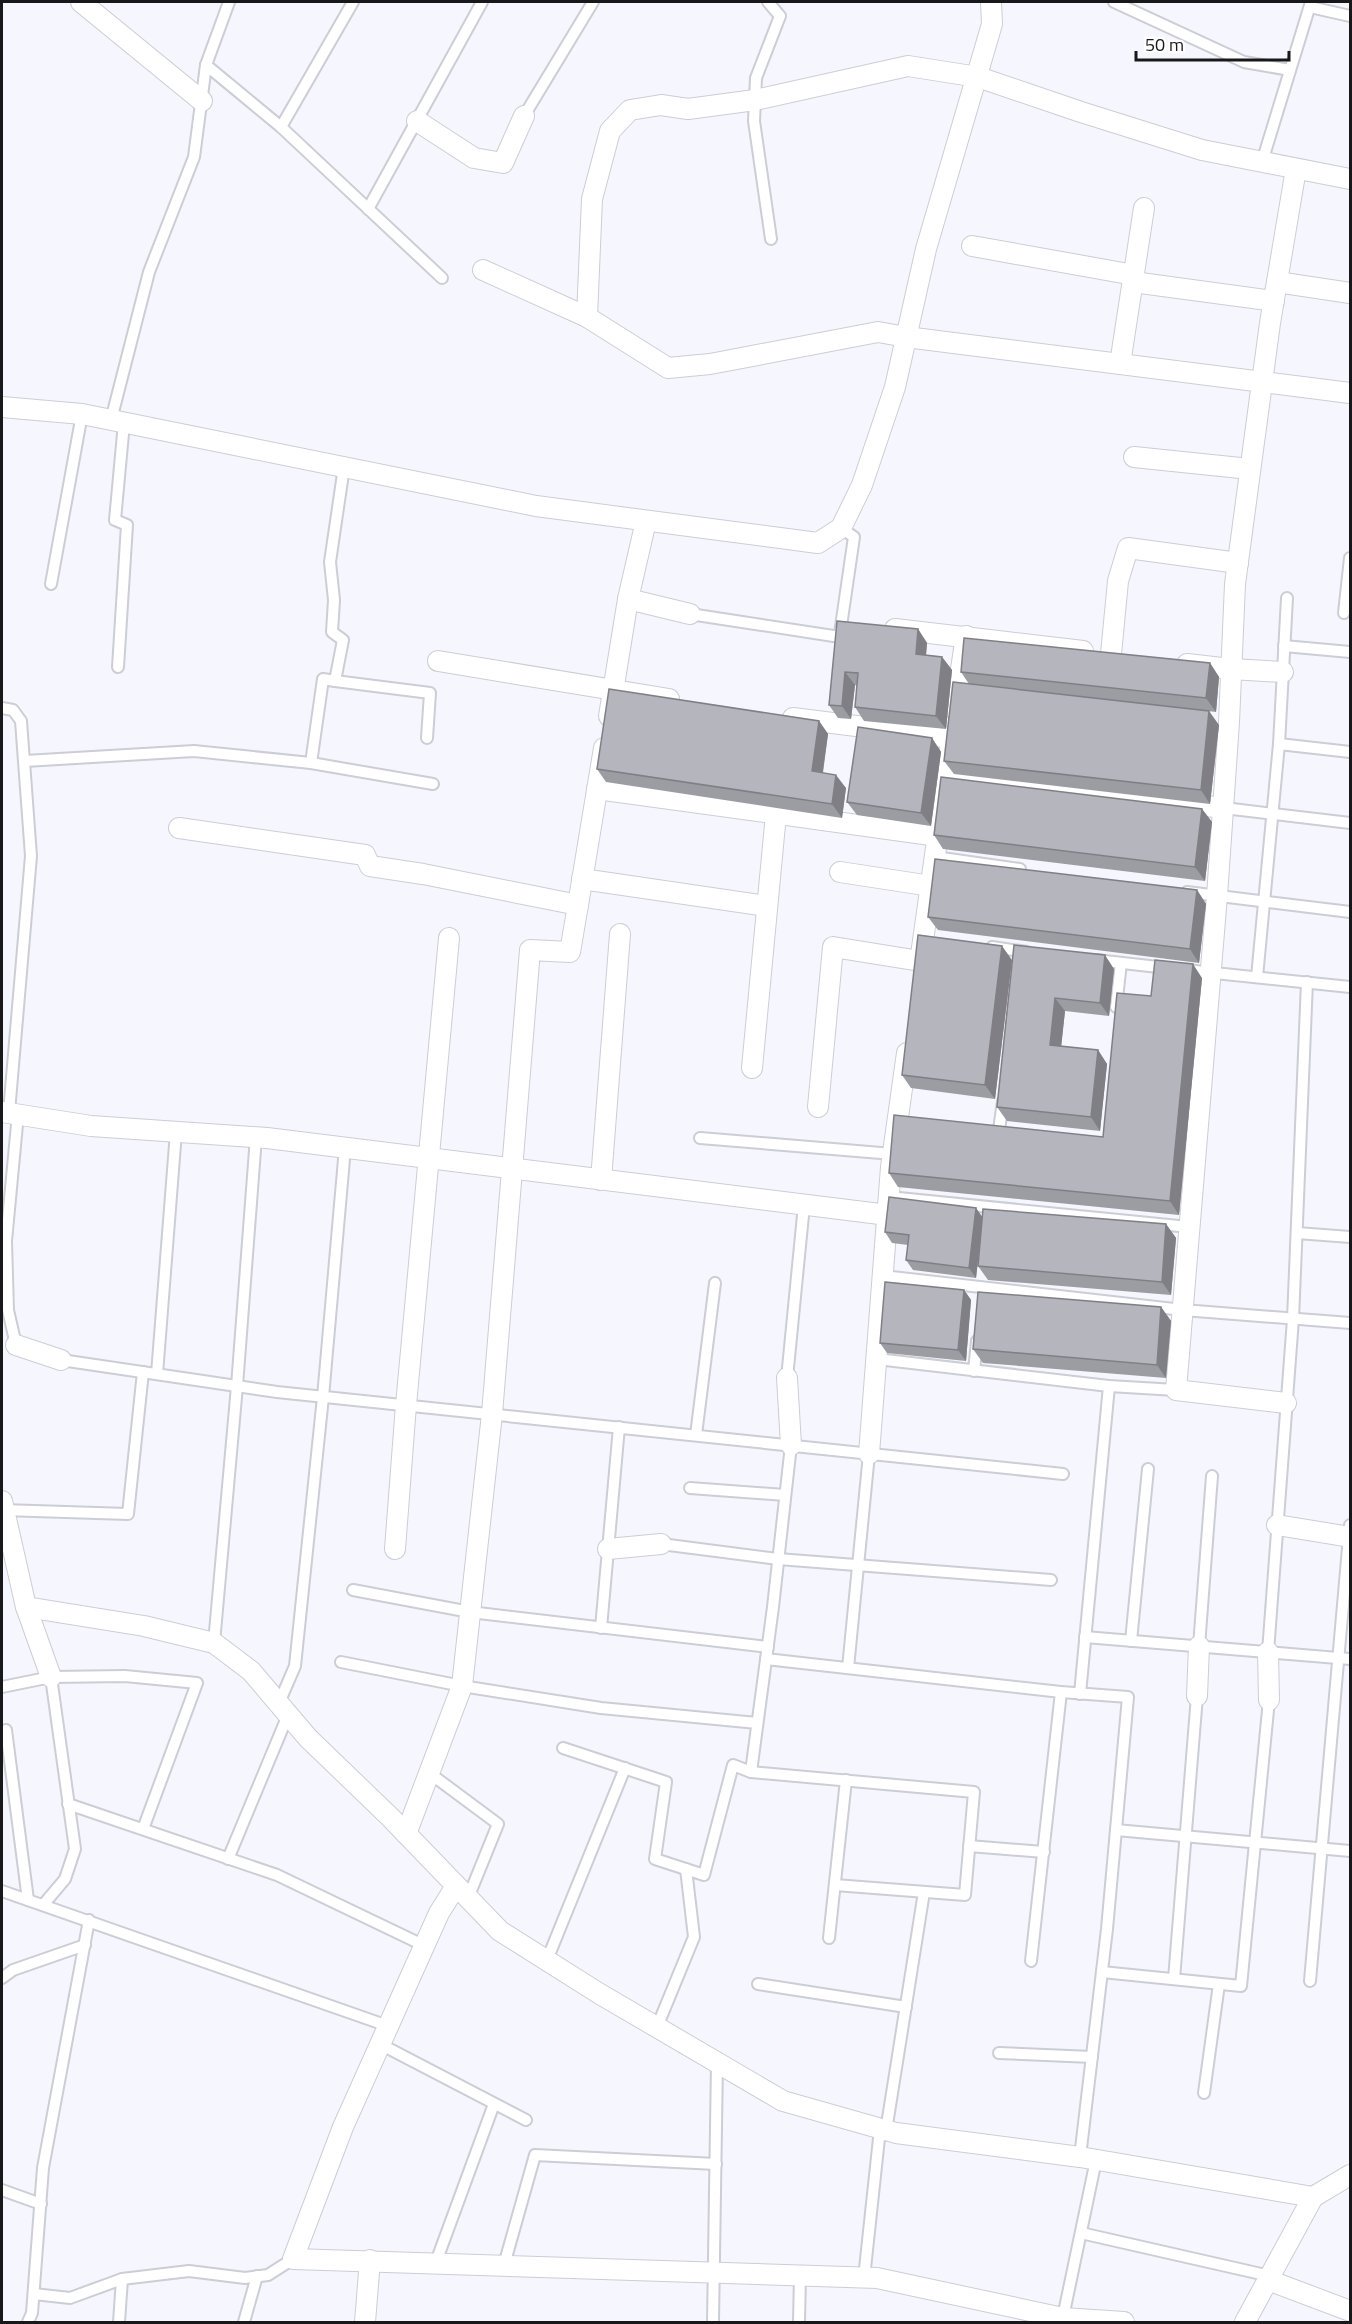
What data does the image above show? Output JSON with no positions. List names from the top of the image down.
{
  "scale_bar": "50 m"
}
